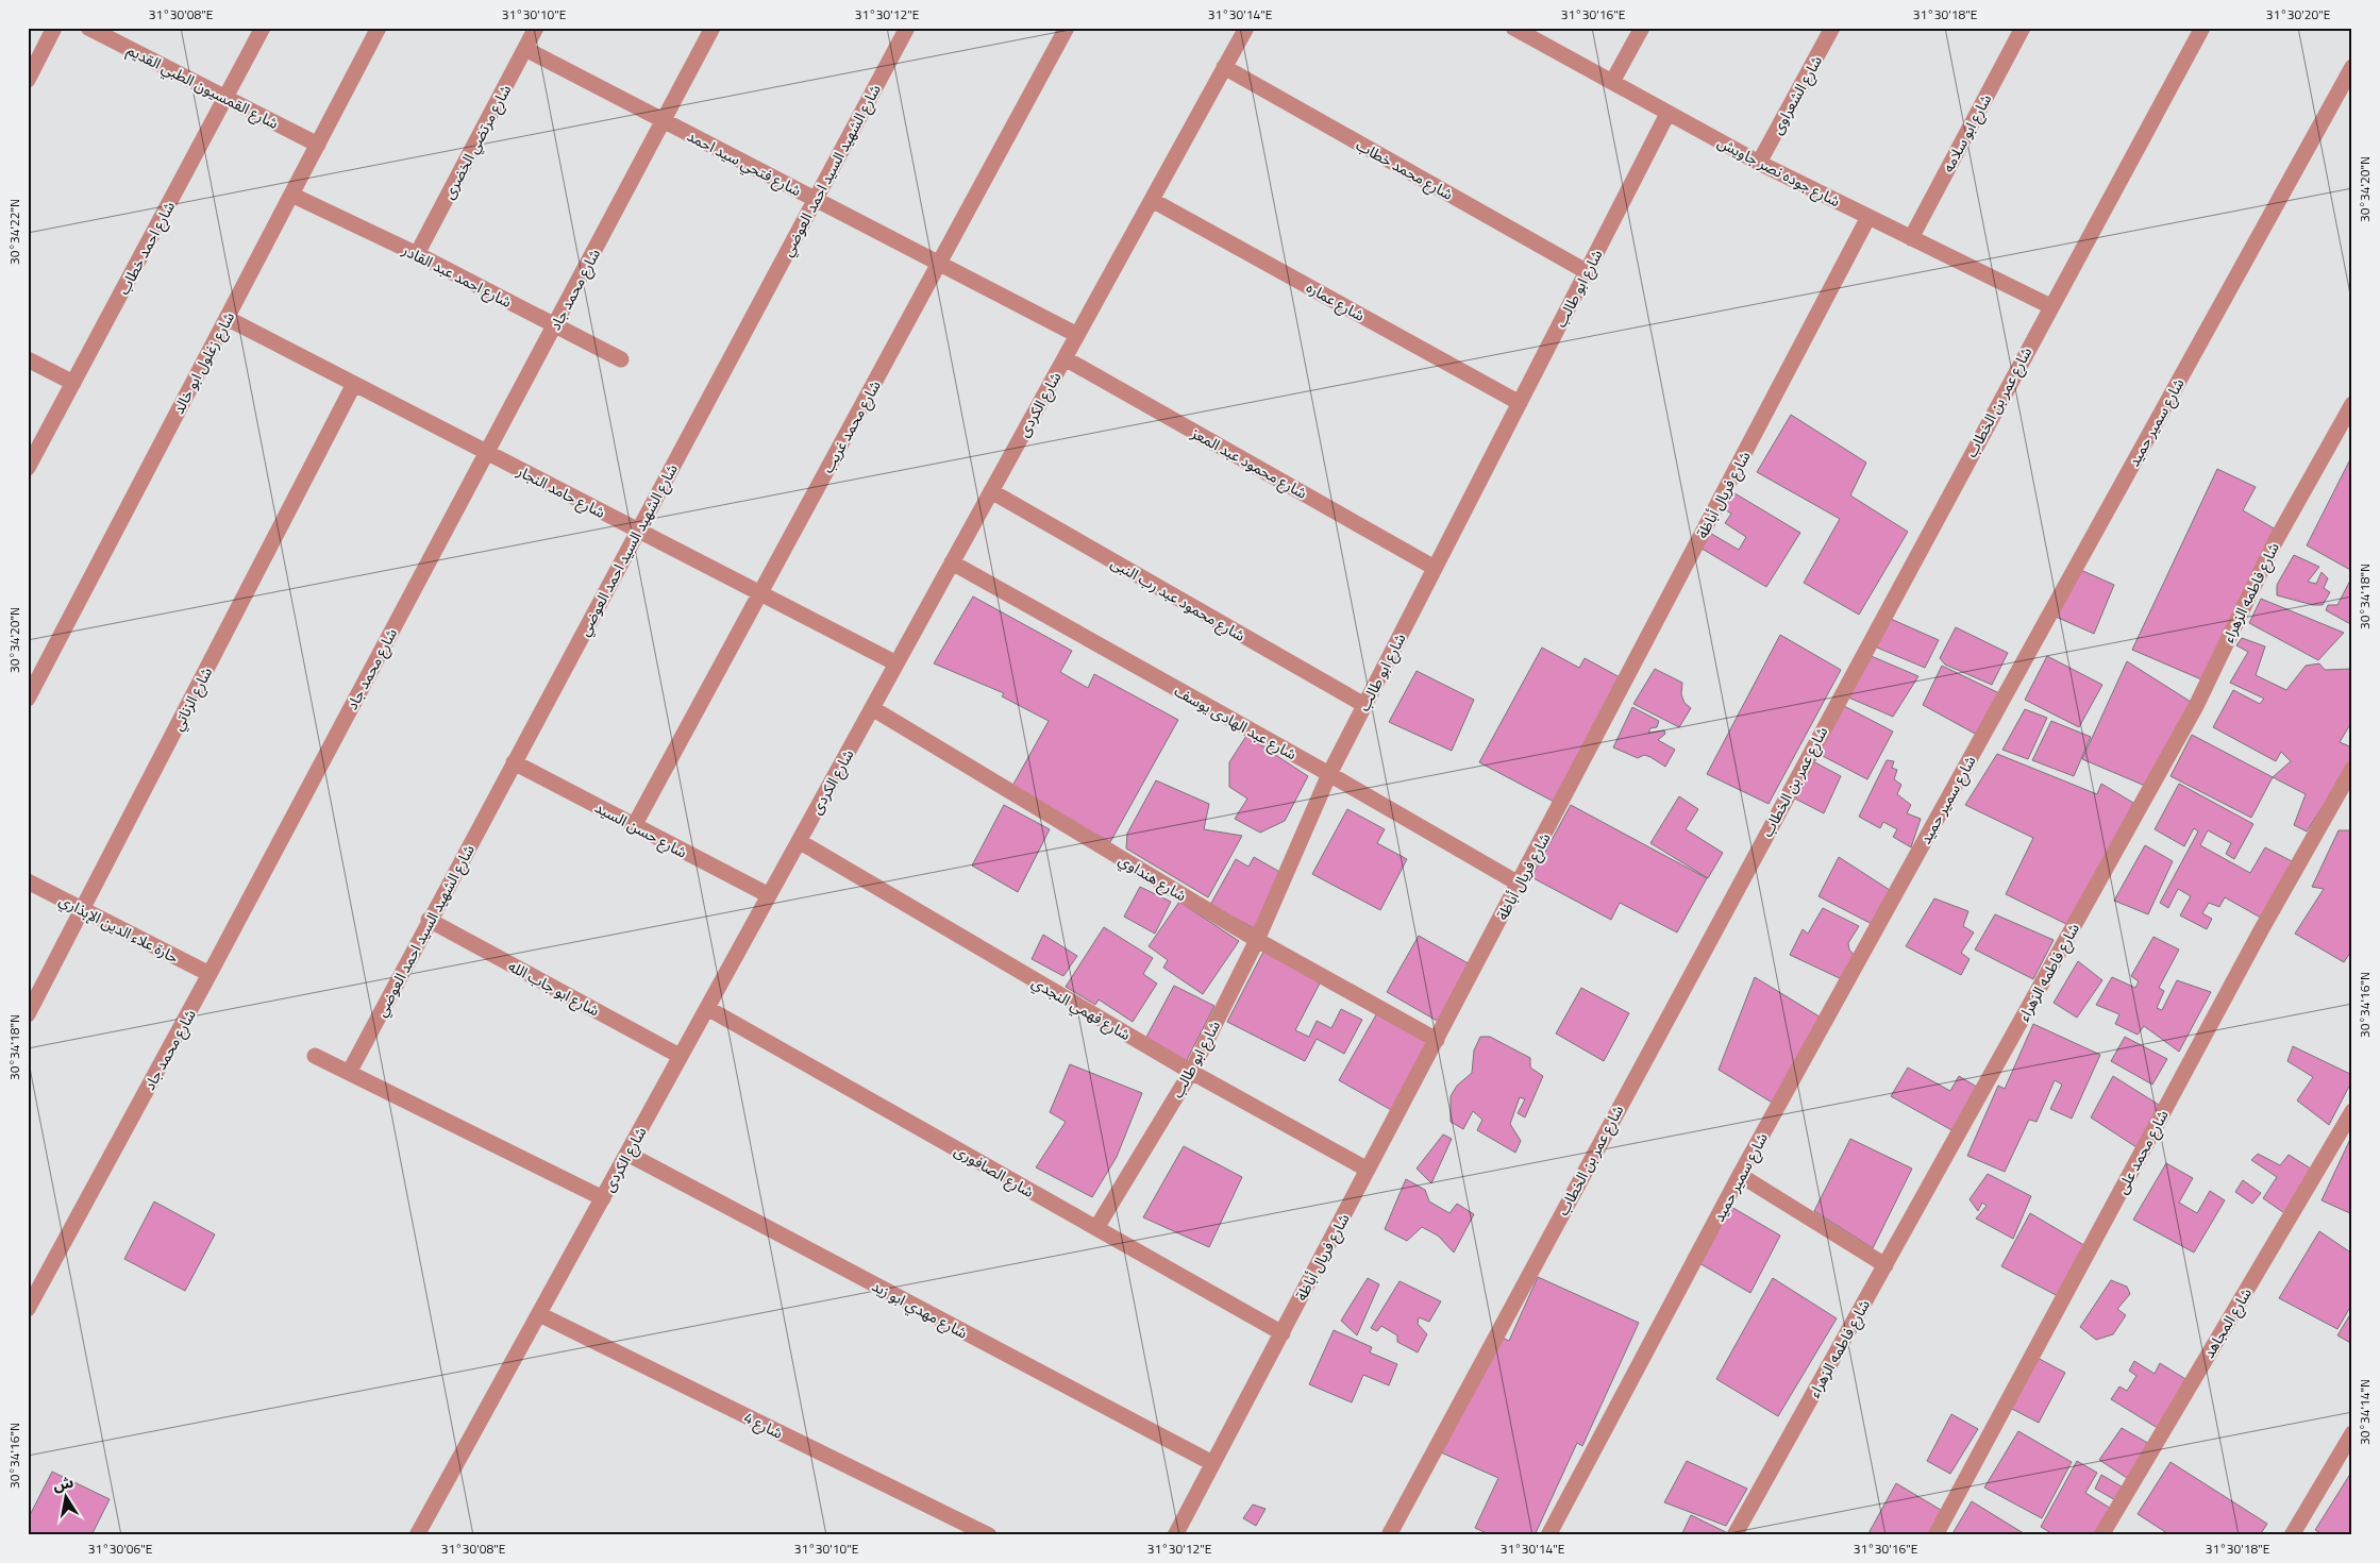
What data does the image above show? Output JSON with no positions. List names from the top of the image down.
{
  "streets": {
    "street": [
      "شارع القمسيون الطبي القديم",
      "شارع الشعراوى",
      "شارع ابو سلامه",
      "شارع مرتضي الخضرى",
      "شارع فتحي سيد احمد",
      "شارع محمد خطاب",
      "شارع الشهيد السيد احمد العوضي",
      "شارع جوده نصر جاويش",
      "شارع احمد خطاب",
      "شارع احمد عبد القادر",
      "شارع ابو طالب",
      "شارع محمد جاد",
      "شارع عماره",
      "شارع زغلول ابو خالد",
      "شارع عمر بن الخطاب",
      "شارع الكردى",
      "شارع سمير حميد",
      "شارع محمد غريب",
      "شارع محمود عبد المعز",
      "شارع حامد النجار",
      "شارع فريال أباظة",
      "شارع فاطمه الزهراء",
      "شارع محمود عبد رب النبى",
      "شارع الزناتي",
      "شارع عبد الهادى يوسف",
      "شارع حسن السيد",
      "شارع هنداوي",
      "حارة علاء الدين الإبذاري",
      "شارع ابو جاب الله",
      "شارع فهمي النجدي",
      "شارع محمد على",
      "شارع الصافورى",
      "شارع مهدي ابو زيد",
      "شارع المجاهد",
      "شارع 4"
    ]
  },
  "crossings": [
    ["شارع القمسيون الطبي القديم", "شارع احمد خطاب"],
    ["شارع القمسيون الطبي القديم", "شارع زغلول ابو خالد"],
    ["شارع الشعراوى", "شارع جوده نصر جاويش"],
    ["شارع ابو سلامه", "شارع جوده نصر جاويش"],
    ["شارع مرتضي الخضرى", "شارع فتحي سيد احمد"],
    ["شارع مرتضي الخضرى", "شارع احمد عبد القادر"],
    ["شارع فتحي سيد احمد", "شارع الشهيد السيد احمد العوضي"],
    ["شارع فتحي سيد احمد", "شارع محمد جاد"],
    ["شارع فتحي سيد احمد", "شارع الكردى"],
    ["شارع فتحي سيد احمد", "شارع محمد غريب"],
    ["شارع محمد خطاب", "شارع ابو طالب"],
    ["شارع محمد خطاب", "شارع الكردى"],
    ["شارع الشهيد السيد احمد العوضي", "شارع حامد النجار"],
    ["شارع الشهيد السيد احمد العوضي", "شارع حسن السيد"],
    ["شارع الشهيد السيد احمد العوضي", "شارع ابو جاب الله"],
    ["شارع جوده نصر جاويش", "شارع ابو طالب"],
    ["شارع جوده نصر جاويش", "شارع عمر بن الخطاب"],
    ["شارع جوده نصر جاويش", "شارع فريال أباظة"],
    ["شارع احمد عبد القادر", "شارع محمد جاد"],
    ["شارع احمد عبد القادر", "شارع زغلول ابو خالد"],
    ["شارع ابو طالب", "شارع عماره"],
    ["شارع ابو طالب", "شارع محمود عبد المعز"],
    ["شارع ابو طالب", "شارع محمود عبد رب النبى"],
    ["شارع ابو طالب", "شارع عبد الهادى يوسف"],
    ["شارع ابو طالب", "شارع هنداوي"],
    ["شارع ابو طالب", "شارع فهمي النجدي"],
    ["شارع ابو طالب", "شارع الصافورى"],
    ["شارع محمد جاد", "شارع حامد النجار"],
    ["شارع محمد جاد", "حارة علاء الدين الإبذاري"],
    ["شارع عماره", "شارع الكردى"],
    ["شارع زغلول ابو خالد", "شارع حامد النجار"],
    ["شارع الكردى", "شارع محمود عبد المعز"],
    ["شارع الكردى", "شارع حامد النجار"],
    ["شارع الكردى", "شارع محمود عبد رب النبى"],
    ["شارع الكردى", "شارع عبد الهادى يوسف"],
    ["شارع الكردى", "شارع حسن السيد"],
    ["شارع الكردى", "شارع هنداوي"],
    ["شارع الكردى", "شارع ابو جاب الله"],
    ["شارع الكردى", "شارع فهمي النجدي"],
    ["شارع الكردى", "شارع الصافورى"],
    ["شارع الكردى", "شارع مهدي ابو زيد"],
    ["شارع الكردى", "شارع 4"],
    ["شارع محمد غريب", "شارع حامد النجار"],
    ["شارع محمد غريب", "شارع حسن السيد"],
    ["شارع حامد النجار", "شارع الزناتي"],
    ["شارع فريال أباظة", "شارع عبد الهادى يوسف"],
    ["شارع فريال أباظة", "شارع هنداوي"],
    ["شارع فريال أباظة", "شارع فهمي النجدي"],
    ["شارع فريال أباظة", "شارع الصافورى"],
    ["شارع فريال أباظة", "شارع مهدي ابو زيد"],
    ["شارع الزناتي", "حارة علاء الدين الإبذاري"]
  ],
  "north": "top",
  "coordinates": [
    "31°30'08\"E",
    "31°30'10\"E",
    "31°30'12\"E",
    "31°30'14\"E",
    "31°30'16\"E",
    "31°30'18\"E",
    "31°30'20\"E",
    "30°34'20\"N",
    "30°34'22\"N",
    "30°34'18\"N",
    "30°34'16\"N",
    "30°34'14\"N",
    "31°30'06\"E"
  ]
}
